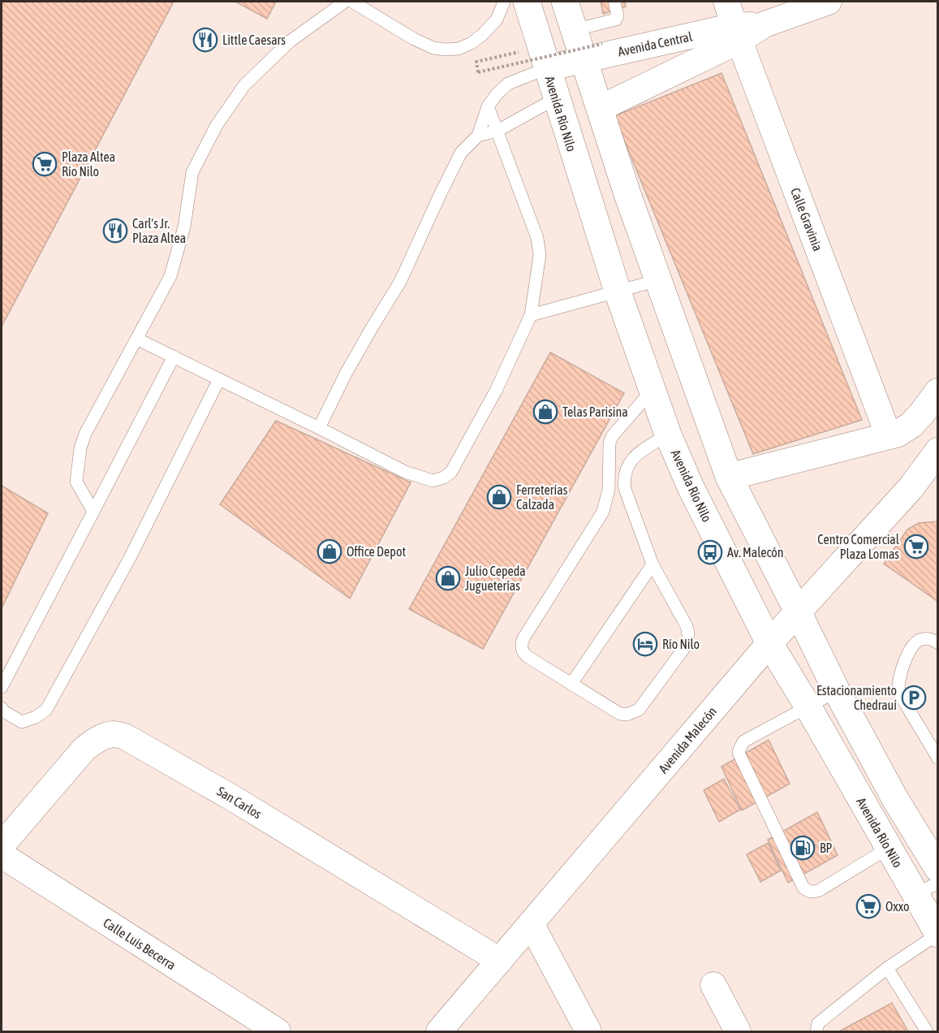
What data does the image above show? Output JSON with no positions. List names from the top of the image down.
{
  "streets": {
    "main road": ["Avenida Río Nilo", "Avenida Malecón"],
    "street": [
      "Avenida Central",
      "Calle Gravinia",
      "San Carlos",
      "Calle Luis Becerra"
    ]
  },
  "crossings": [
    ["Avenida Central", "Avenida Río Nilo"],
    ["Avenida Central", "Calle Gravinia"],
    ["Avenida Río Nilo", "Avenida Malecón"],
    ["Avenida Malecón", "San Carlos"]
  ],
  "places": {
    "restaurant": ["Little Caesars", "Carl's Jr. Plaza Altea"],
    "supermarket": ["Plaza Altea Río Nilo", "Centro Comercial Plaza Lomas", "Oxxo"],
    "shop": [
      "Telas Parisina",
      "Ferreterías Calzada",
      "Office Depot",
      "Julio Cepeda Jugueterías"
    ],
    "bus stop": ["Av. Malecón"],
    "hotel": ["Río Nilo"],
    "parking": ["Estacionamiento Chedraui"],
    "fuel station": ["BP"]
  }
}
